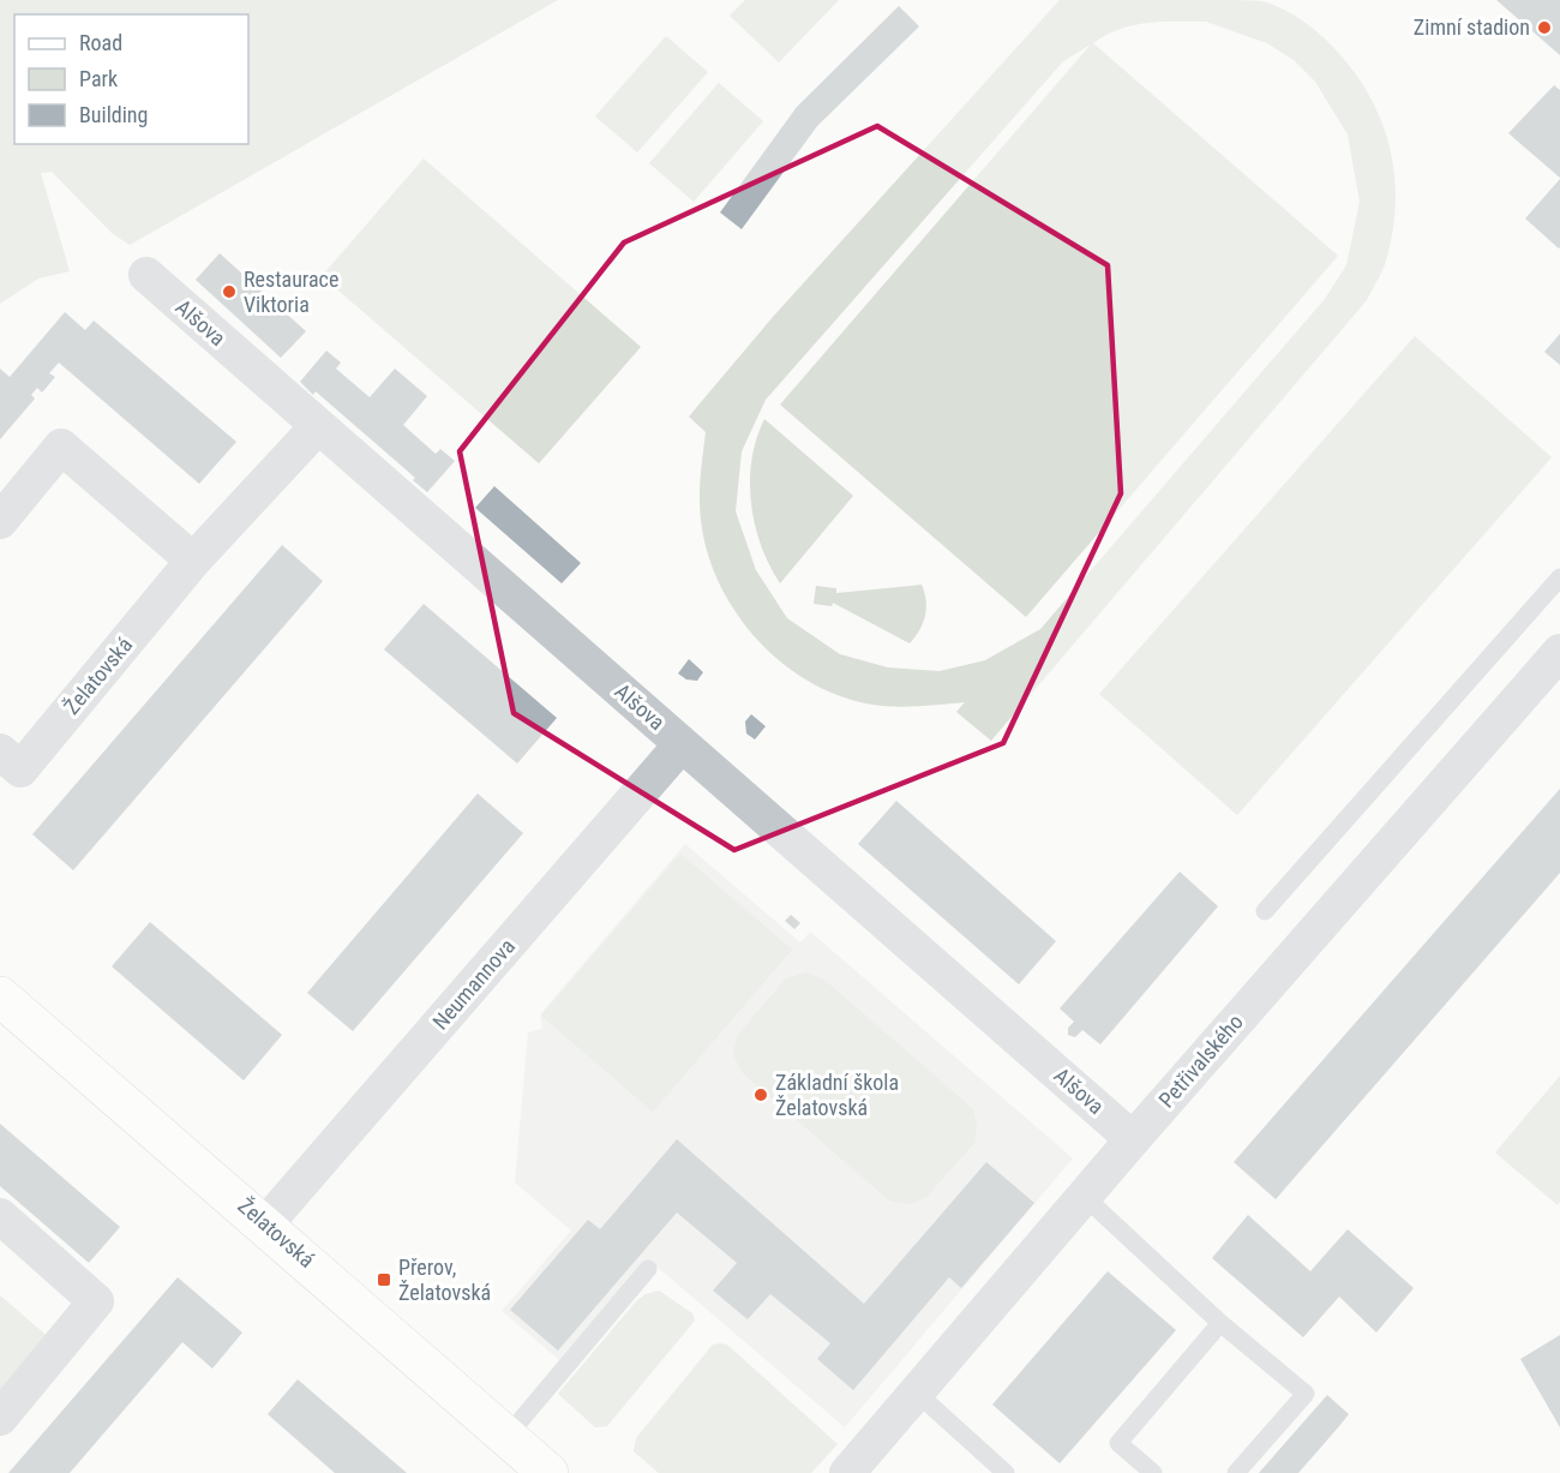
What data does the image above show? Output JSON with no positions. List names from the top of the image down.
{
  "streets": {
    "main road": ["Želatovská"],
    "street": ["Alšova", "Neumannova", "Petřivalského"]
  },
  "crossings": [
    ["Alšova", "Želatovská"],
    ["Alšova", "Neumannova"],
    ["Alšova", "Petřivalského"],
    ["Želatovská", "Neumannova"]
  ],
  "places": {
    "other": ["Zimní stadion", "Restaurace Viktoria", "Základní škola Želatovská"],
    "transit": ["Přerov, Želatovská"]
  },
  "legend": ["Road", "Park", "Building"]
}
